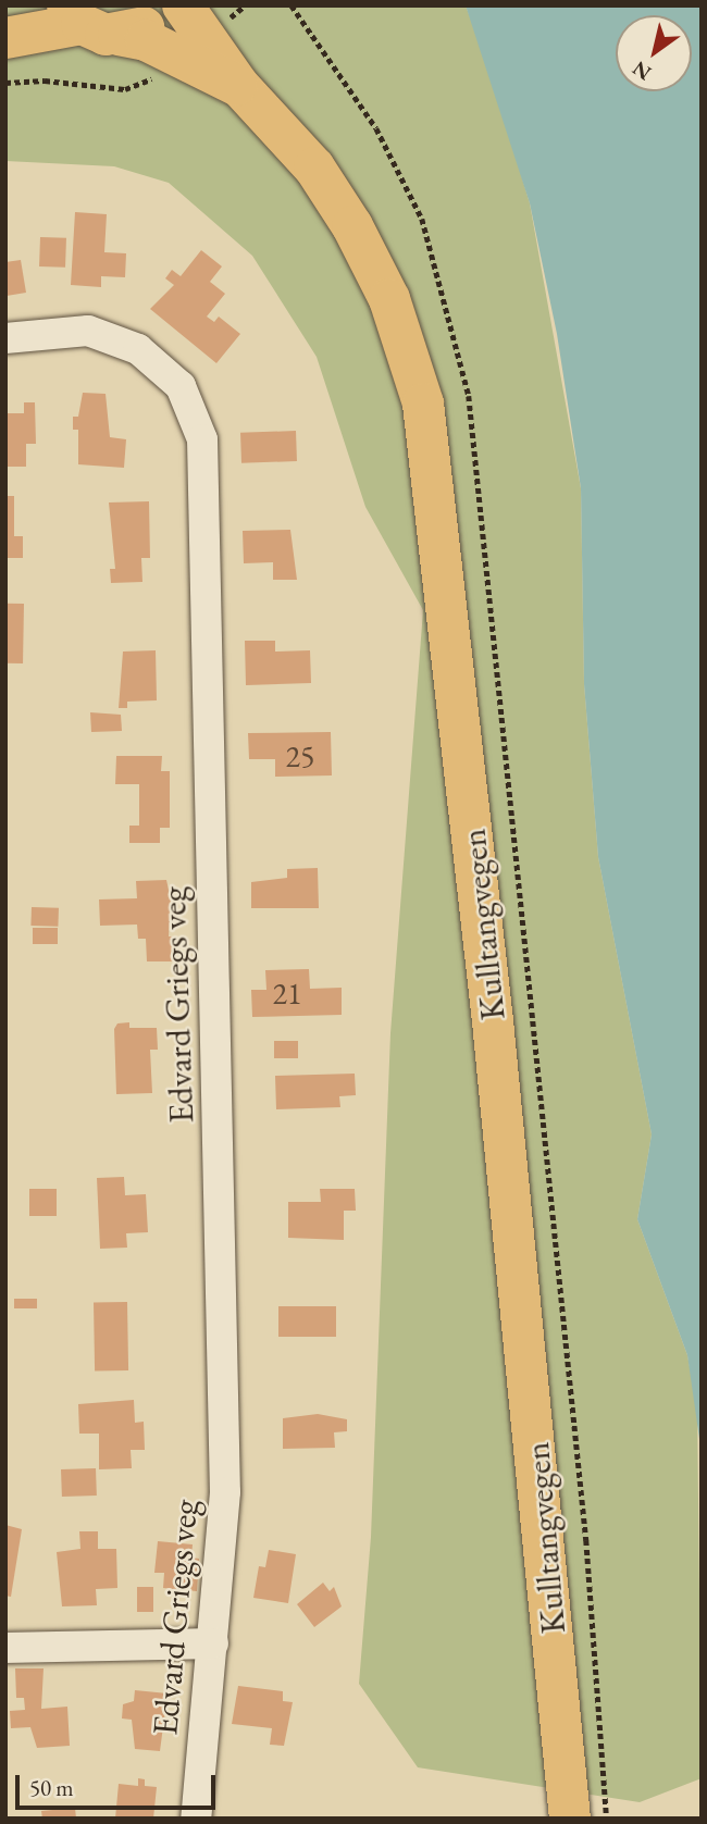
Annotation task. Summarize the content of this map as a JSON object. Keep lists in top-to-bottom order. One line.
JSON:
{"streets":{"main road":["Kulltangvegen"],"street":["Edvard Griegs veg"]},"house_numbers":["25","21"],"scale_bar":"50 m","north":"bottom left"}
